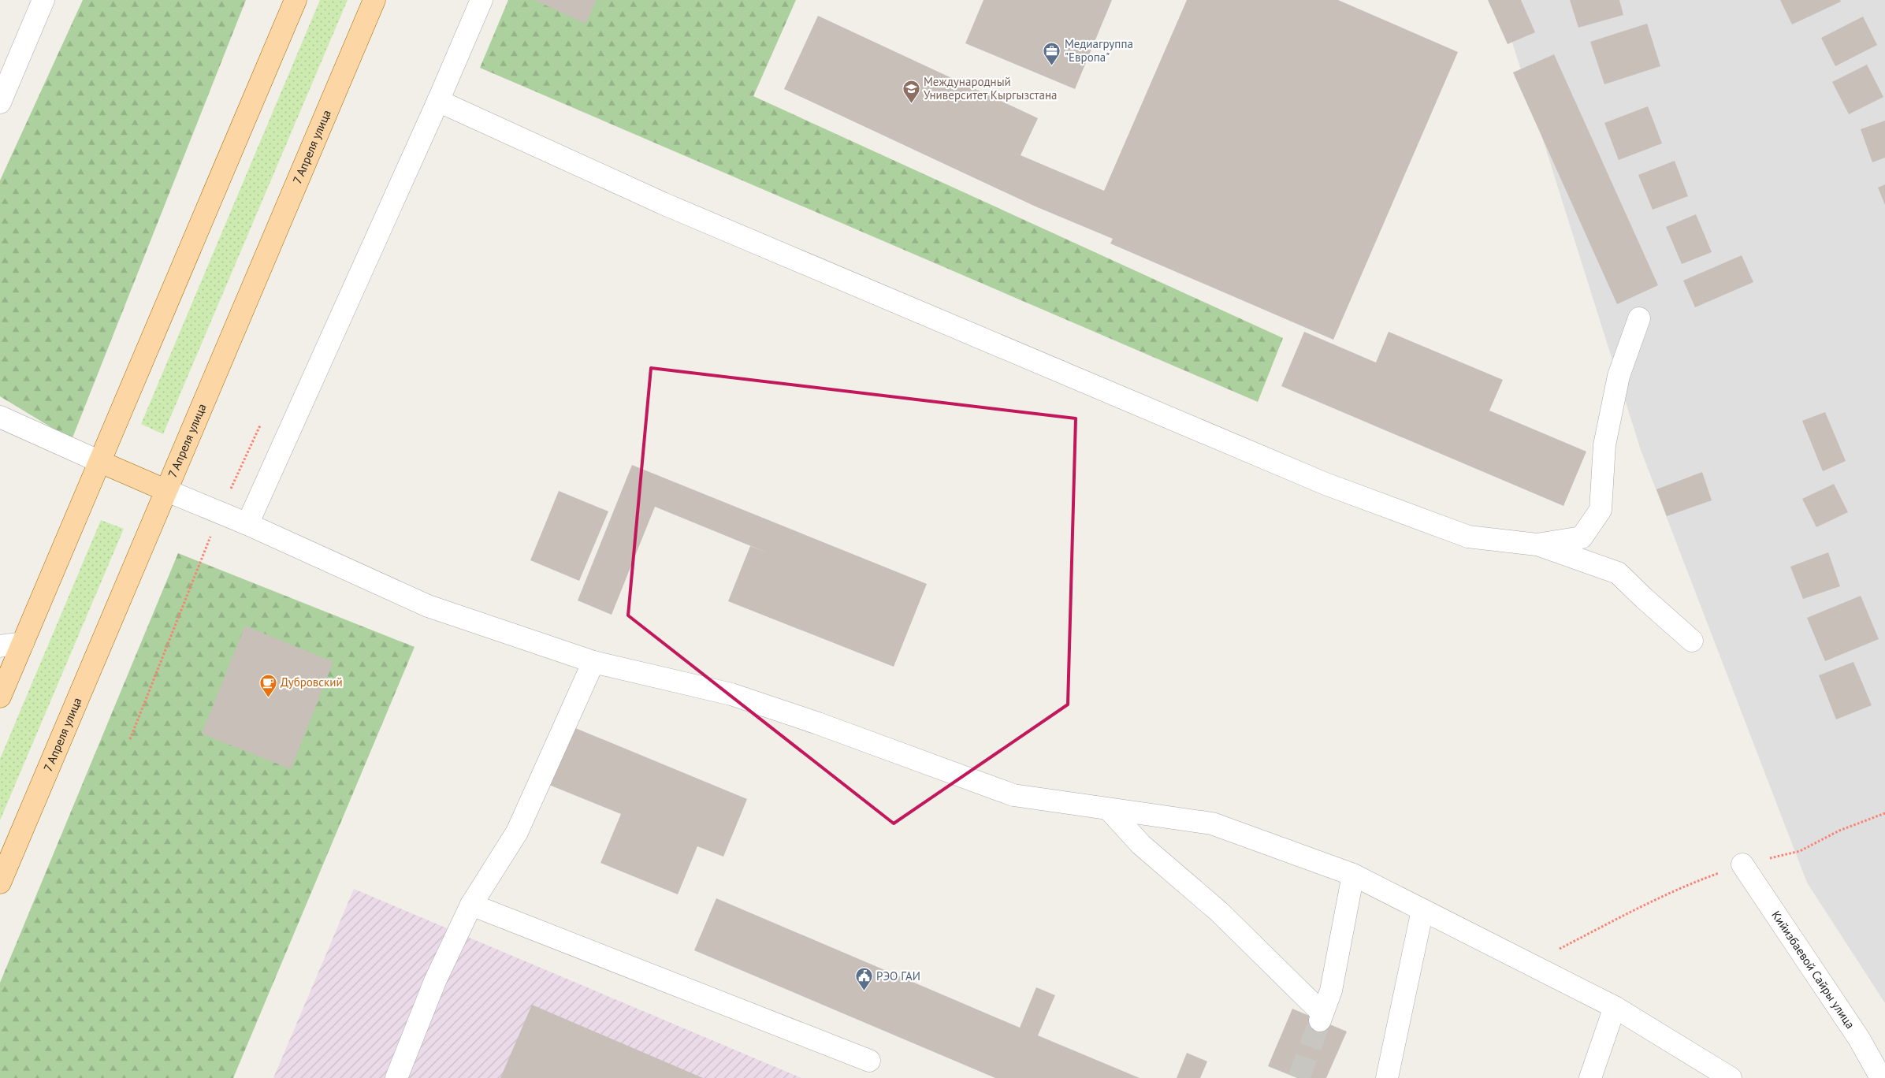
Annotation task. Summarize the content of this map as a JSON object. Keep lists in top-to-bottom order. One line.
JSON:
{"streets":{"main road":["7 Апреля улица"],"street":["Кийизбаевой Сайры улица"]},"places":{"office":["Медиагруппа \"Европа\""],"school or university":["Международный Университет Кыргызстана"],"cafe":["Дубровский"],"public building":["РЭО ГАИ"]}}
